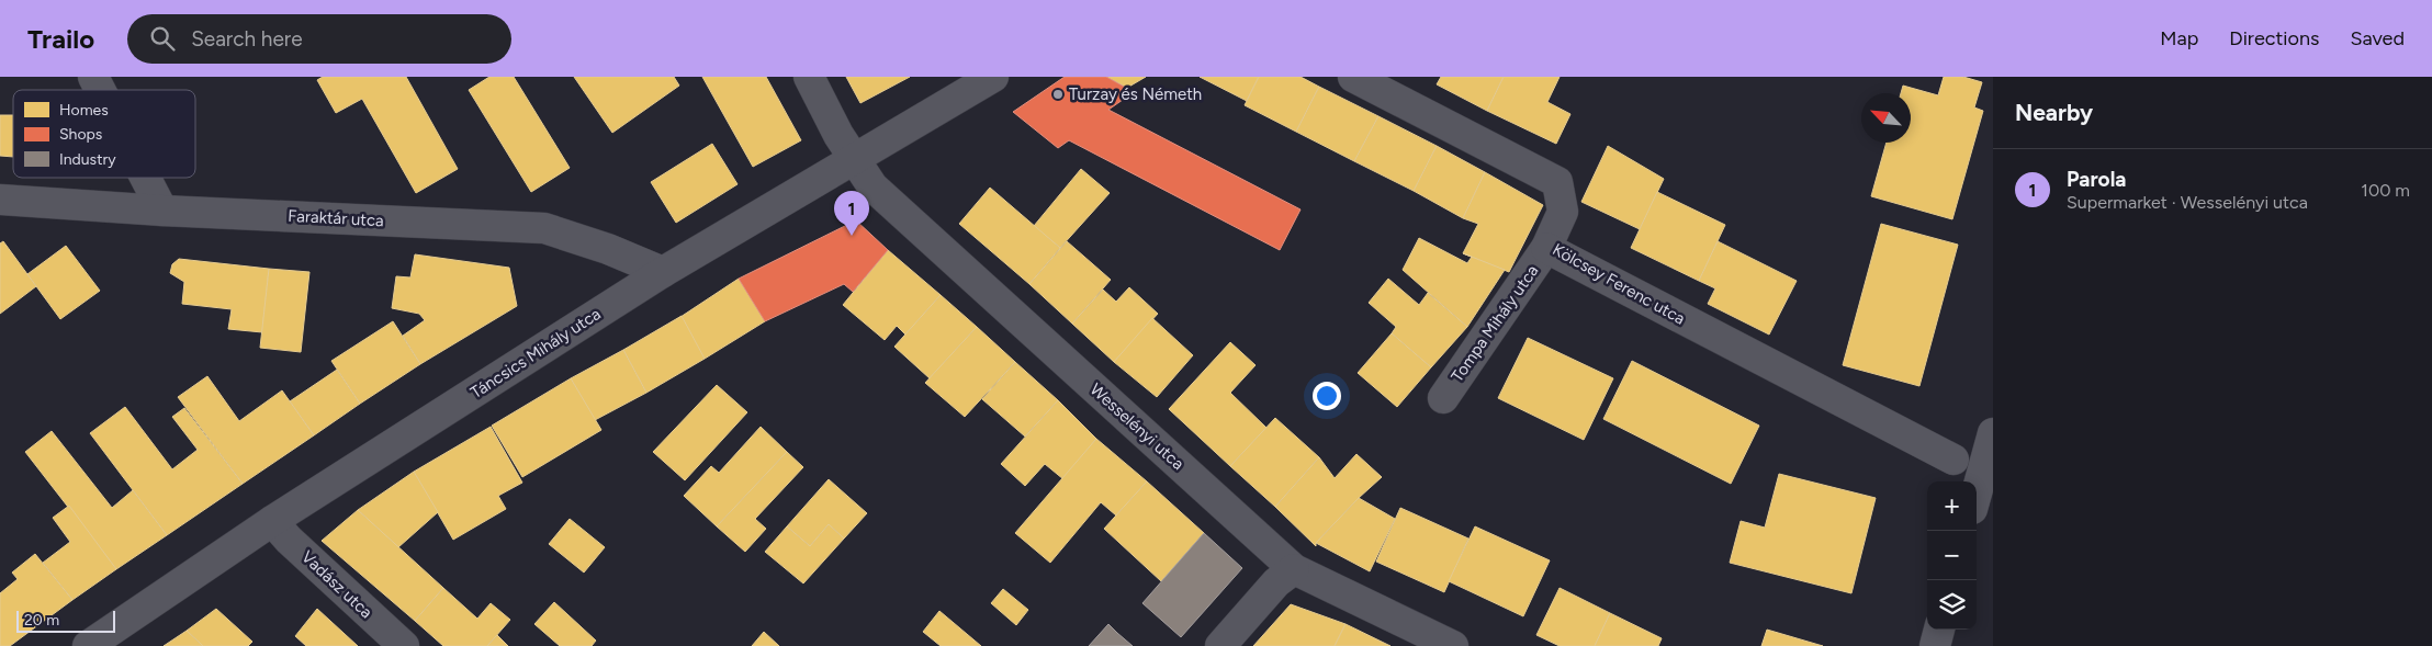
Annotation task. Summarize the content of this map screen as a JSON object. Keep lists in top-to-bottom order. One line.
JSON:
{"streets":{"street":["Faraktár utca","Kölcsey Ferenc utca","Tompa Mihály utca","Táncsics Mihály utca","Wesselényi utca","Vadász utca"]},"crossings":[["Faraktár utca","Táncsics Mihály utca"],["Kölcsey Ferenc utca","Tompa Mihály utca"],["Táncsics Mihály utca","Wesselényi utca"],["Táncsics Mihály utca","Vadász utca"]],"places":["Turzay és Németh"],"legend":["Homes","Shops","Industry"],"scale_bar":"20 m","north":"top left","page":{"header":"Trailo","search":"Search here","nav":["Map","Directions","Saved"],"heading":"Nearby","list":[{"mark":"1","name":"Parola","note":"Supermarket · Wesselényi utca","value":"100 m"}],"pins":"1","map_buttons":["+","−"],"scale":"20 m"}}
